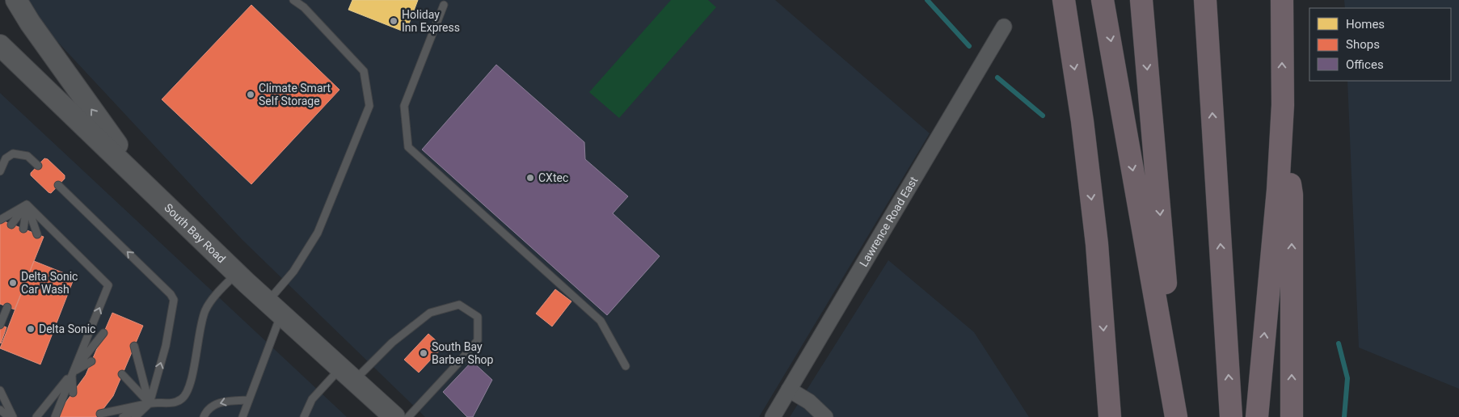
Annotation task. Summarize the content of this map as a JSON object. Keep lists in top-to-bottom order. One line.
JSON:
{"streets":{"main road":["South Bay Road"],"street":["Lawrence Road East"]},"places":["Holiday Inn Express","Climate Smart Self Storage","CXtec","Delta Sonic Car Wash","Delta Sonic","South Bay Barber Shop"],"legend":["Homes","Shops","Offices"]}
